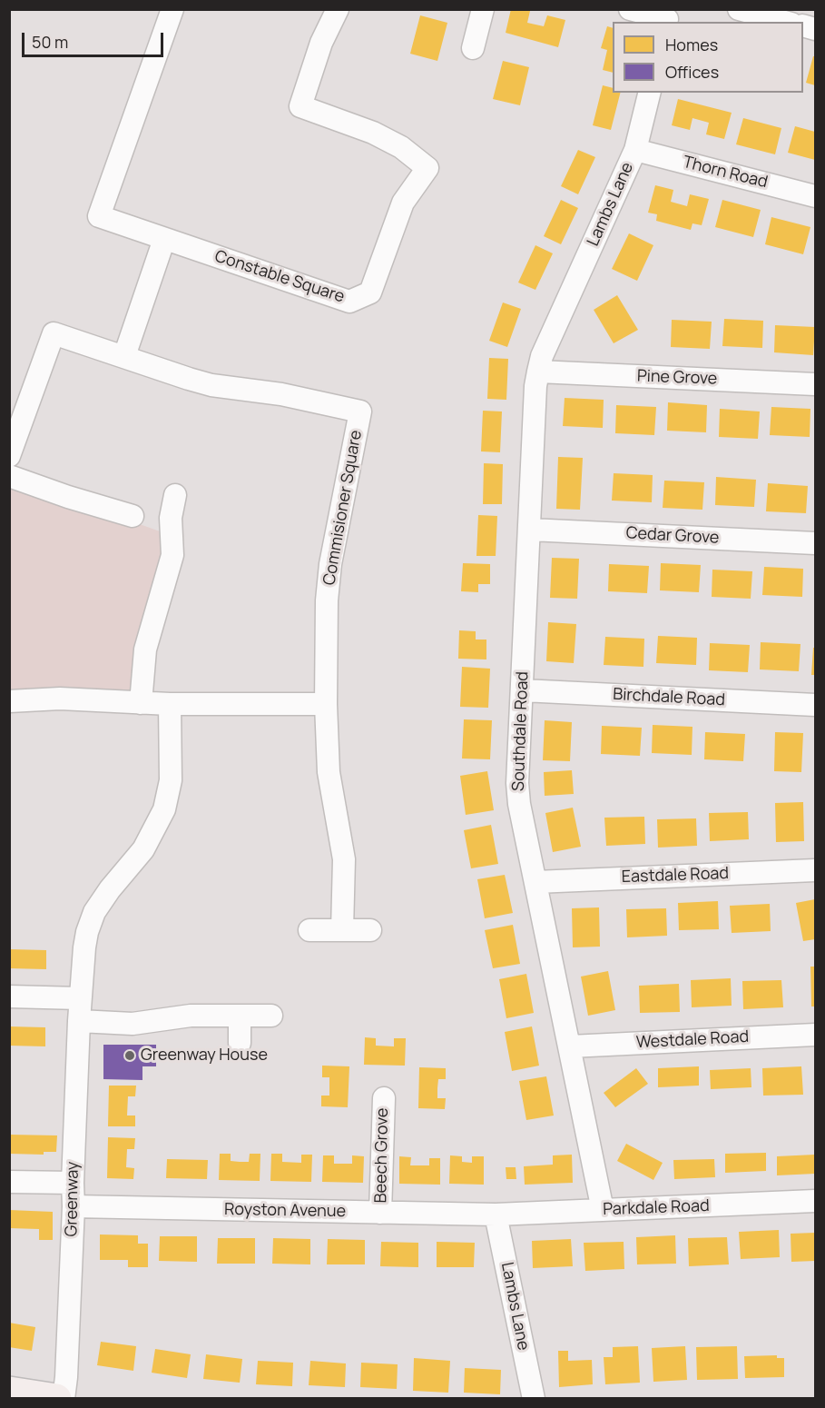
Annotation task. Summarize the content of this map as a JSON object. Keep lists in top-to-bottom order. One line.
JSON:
{"streets":{"street":["Thorn Road","Lambs Lane","Constable Square","Pine Grove","Commisioner Square","Cedar Grove","Birchdale Road","Southdale Road","Eastdale Road","Westdale Road","Beech Grove","Greenway","Parkdale Road","Royston Avenue"]},"crossings":[["Thorn Road","Lambs Lane"],["Lambs Lane","Southdale Road"],["Lambs Lane","Parkdale Road"],["Lambs Lane","Royston Avenue"],["Pine Grove","Southdale Road"],["Cedar Grove","Southdale Road"],["Birchdale Road","Southdale Road"],["Southdale Road","Eastdale Road"],["Southdale Road","Westdale Road"],["Southdale Road","Parkdale Road"],["Beech Grove","Royston Avenue"],["Greenway","Royston Avenue"],["Parkdale Road","Royston Avenue"]],"places":["Greenway House"],"legend":["Homes","Offices"],"scale_bar":"50 m"}
